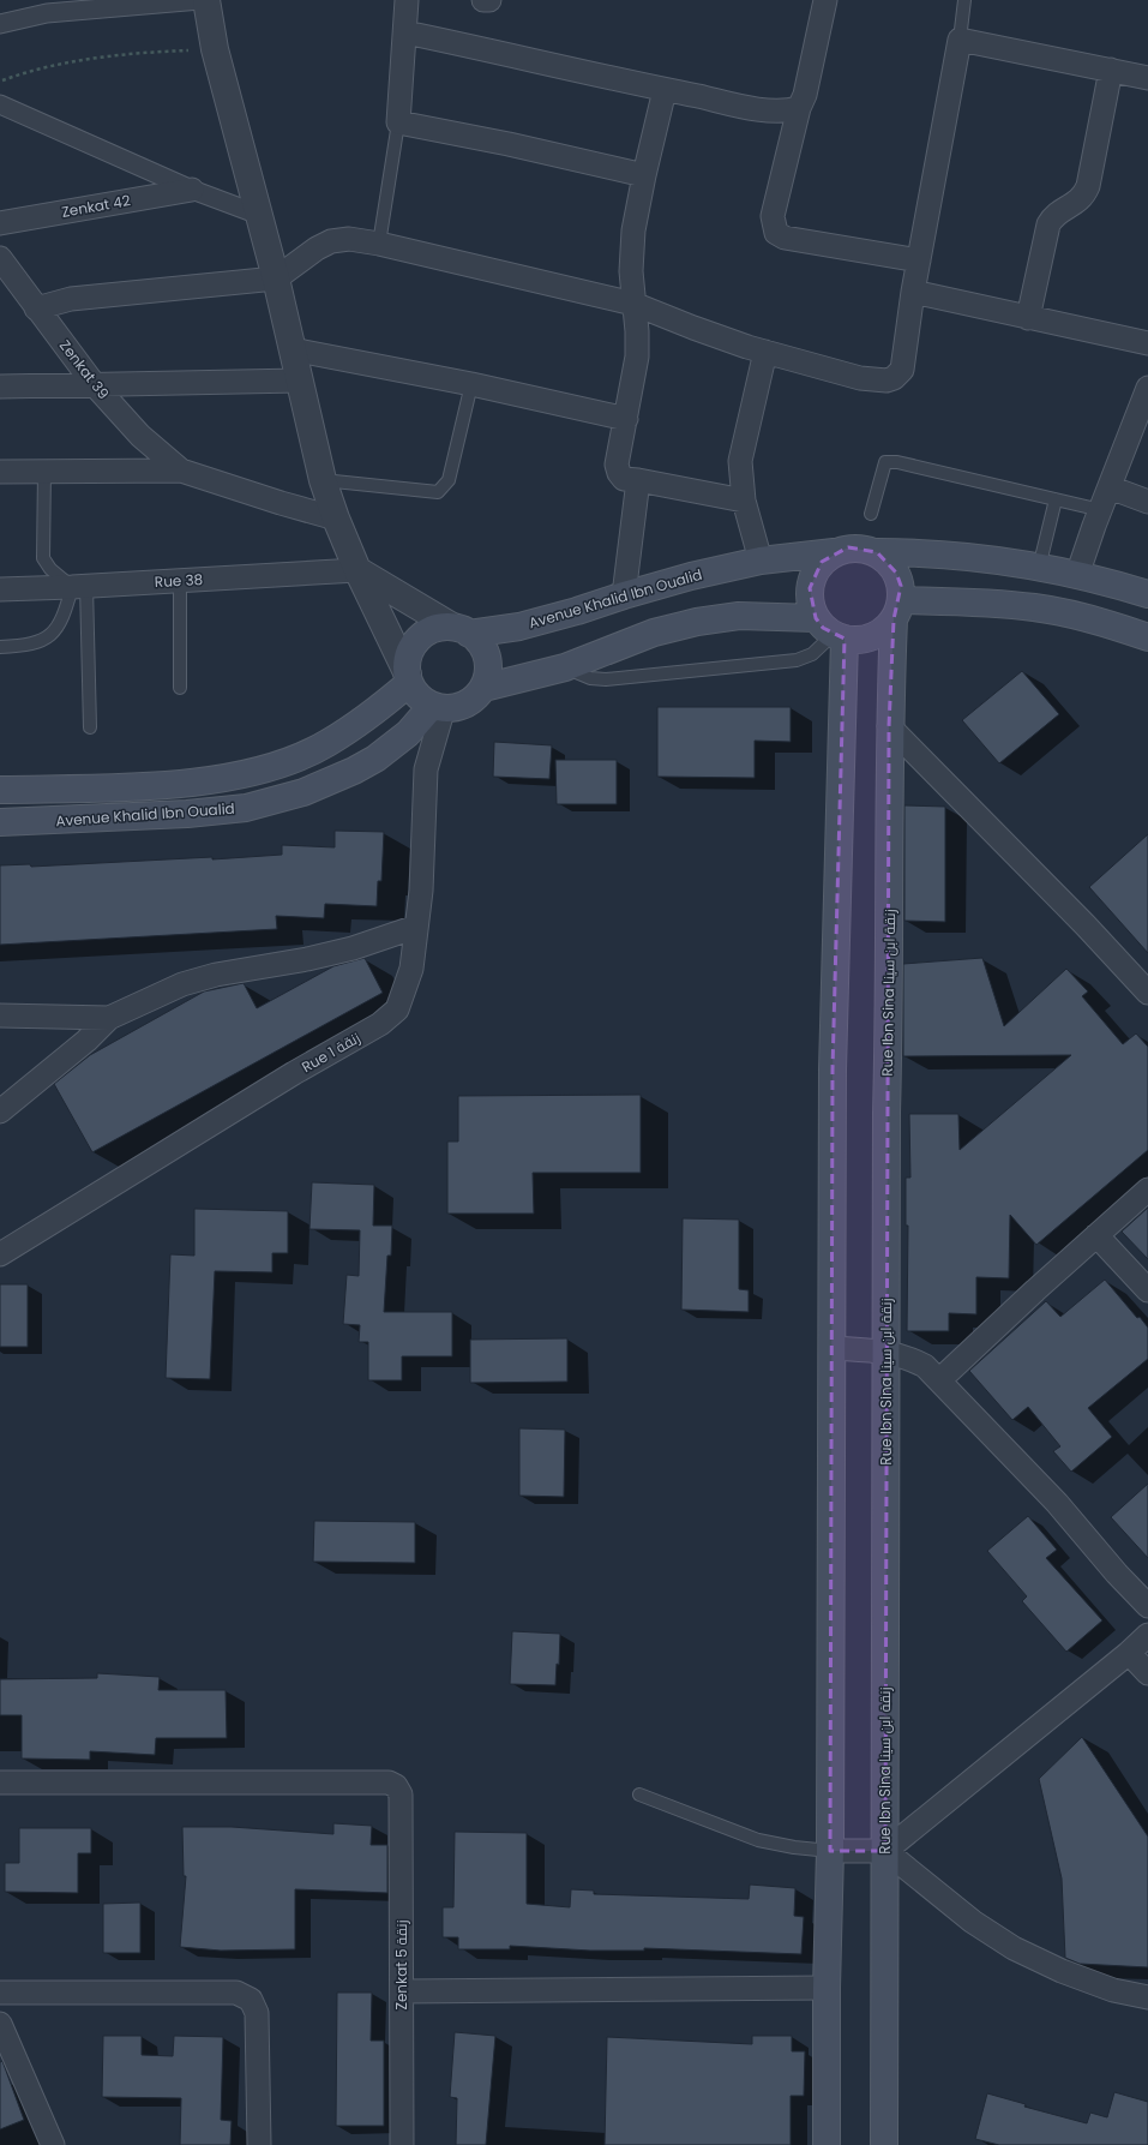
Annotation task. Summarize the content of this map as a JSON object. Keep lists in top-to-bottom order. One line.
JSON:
{"streets":{"main road":["Avenue Khalid Ibn Oualid","Rue Ibn Sina زنقة ابن سينا"],"street":["Zenkat 42","Zenkat 39","Rue 38","Rue 1 زنقة","Zenkat 5 زنقة"]},"crossings":[["Avenue Khalid Ibn Oualid","Rue Ibn Sina زنقة ابن سينا"],["Avenue Khalid Ibn Oualid","Rue 1 زنقة"]]}
